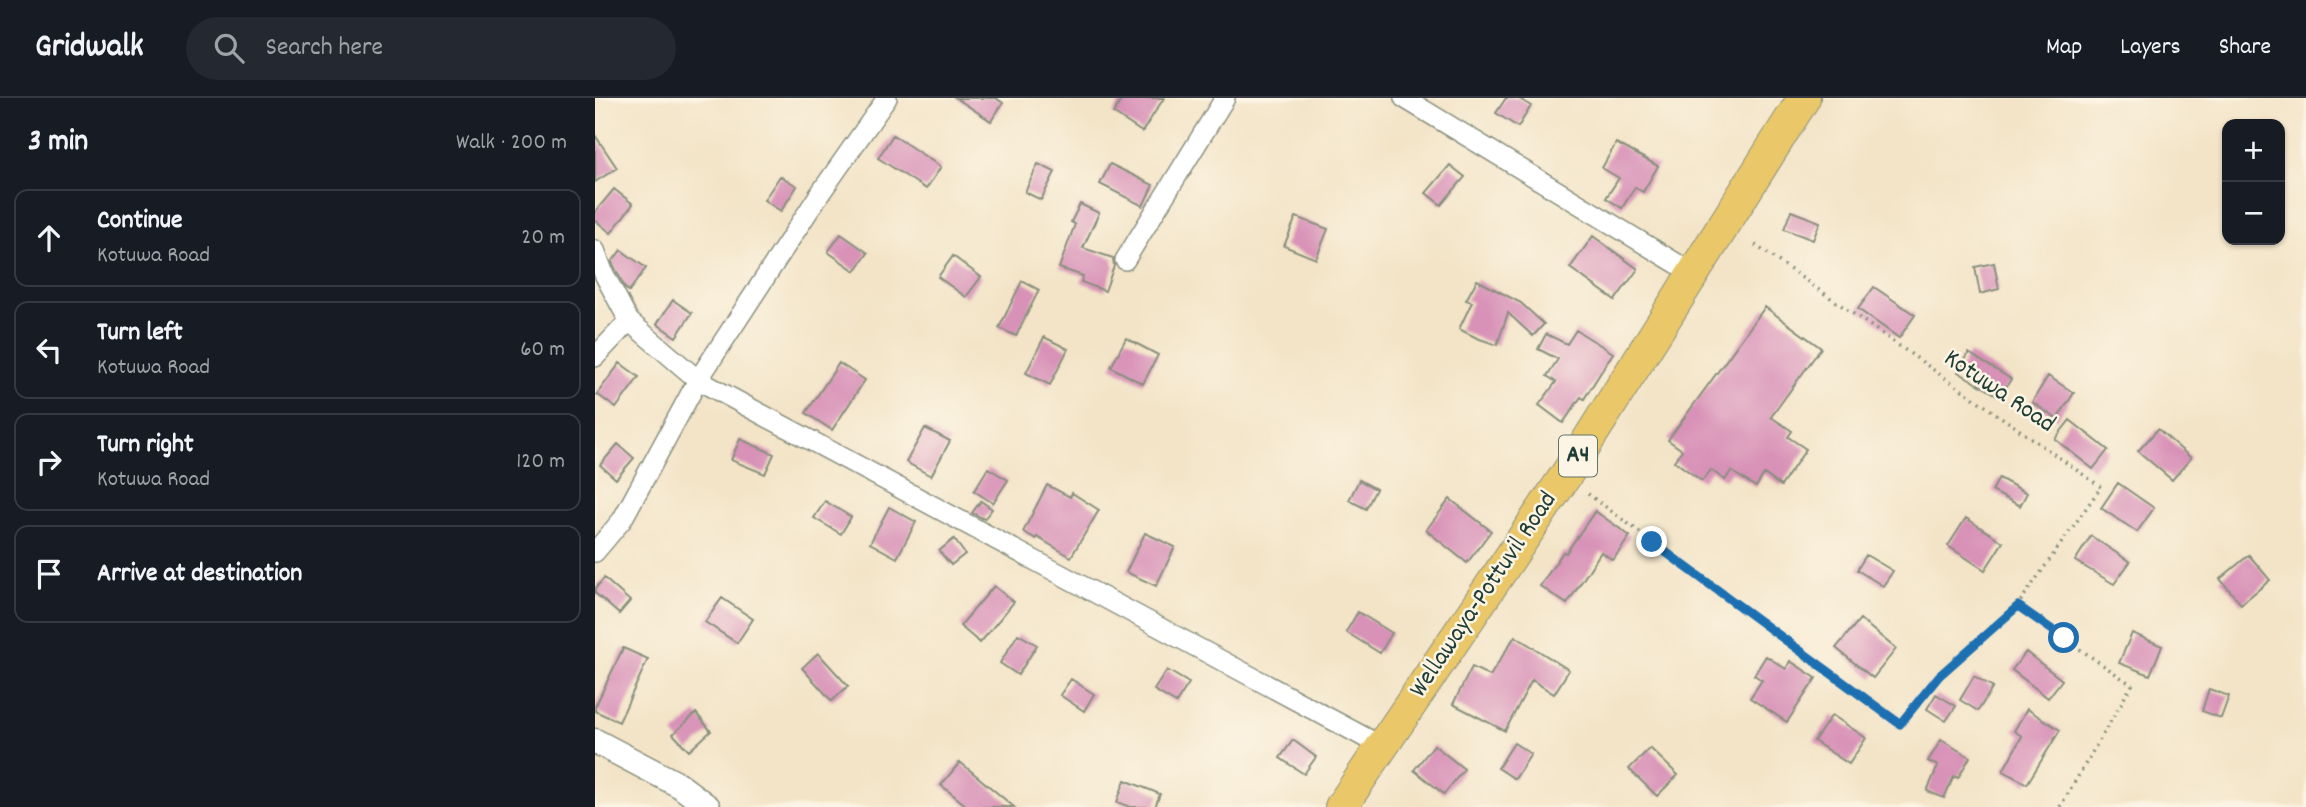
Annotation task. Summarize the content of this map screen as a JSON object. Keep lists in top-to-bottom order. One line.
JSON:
{"streets":{"highway":["A4","Wellawaya-Pottuvil Road"],"path":["Kotuwa Road"]},"page":{"header":"Gridwalk","search":"Search here","nav":["Map","Layers","Share"],"heading":["3 min","Walk · 200 m"],"map_buttons":["+","−"],"list":[["Continue","Kotuwa Road","20 m"],["Turn left","Kotuwa Road","60 m"],["Turn right","Kotuwa Road","120 m"],"Arrive at destination"]}}
